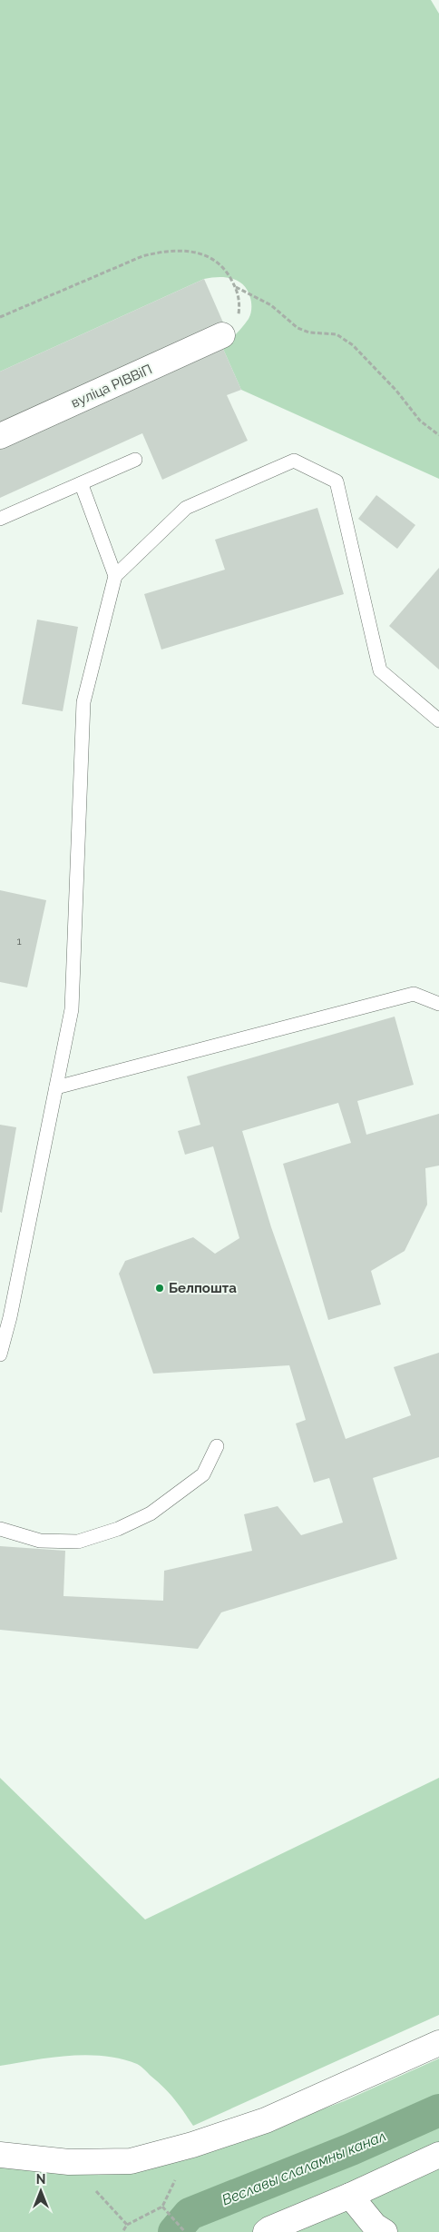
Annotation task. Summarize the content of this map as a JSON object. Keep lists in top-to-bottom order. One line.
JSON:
{"streets":{"street":["вуліца РІВВіП"]},"water":["Веславы слаламны канал"],"places":["Белпошта"],"house_numbers":["1"],"north":"top"}
